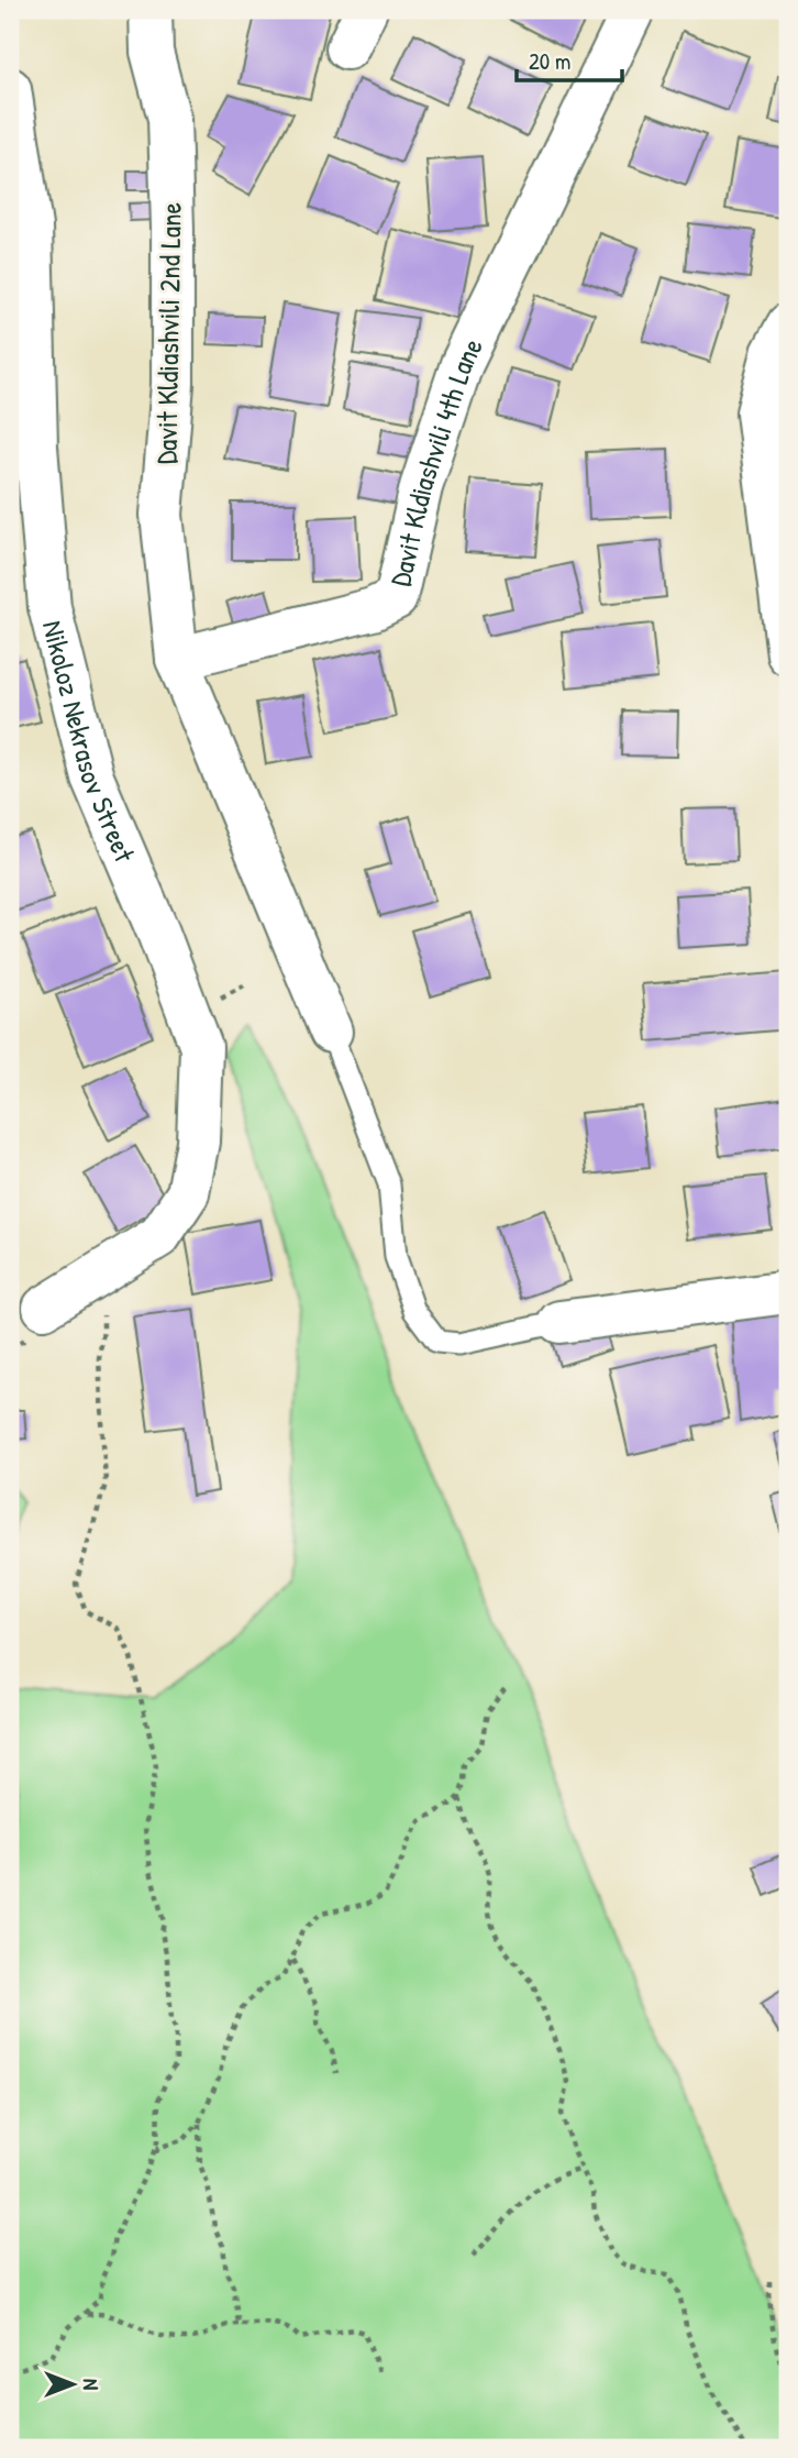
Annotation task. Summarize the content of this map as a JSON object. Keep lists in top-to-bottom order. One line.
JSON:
{"streets":{"street":["Davit Kldiashvili 2nd Lane","Davit Kldiashvili 4th Lane","Nikoloz Nekrasov Street"]},"crossings":[["Davit Kldiashvili 2nd Lane","Davit Kldiashvili 4th Lane"]],"scale_bar":"20 m","north":"right"}
